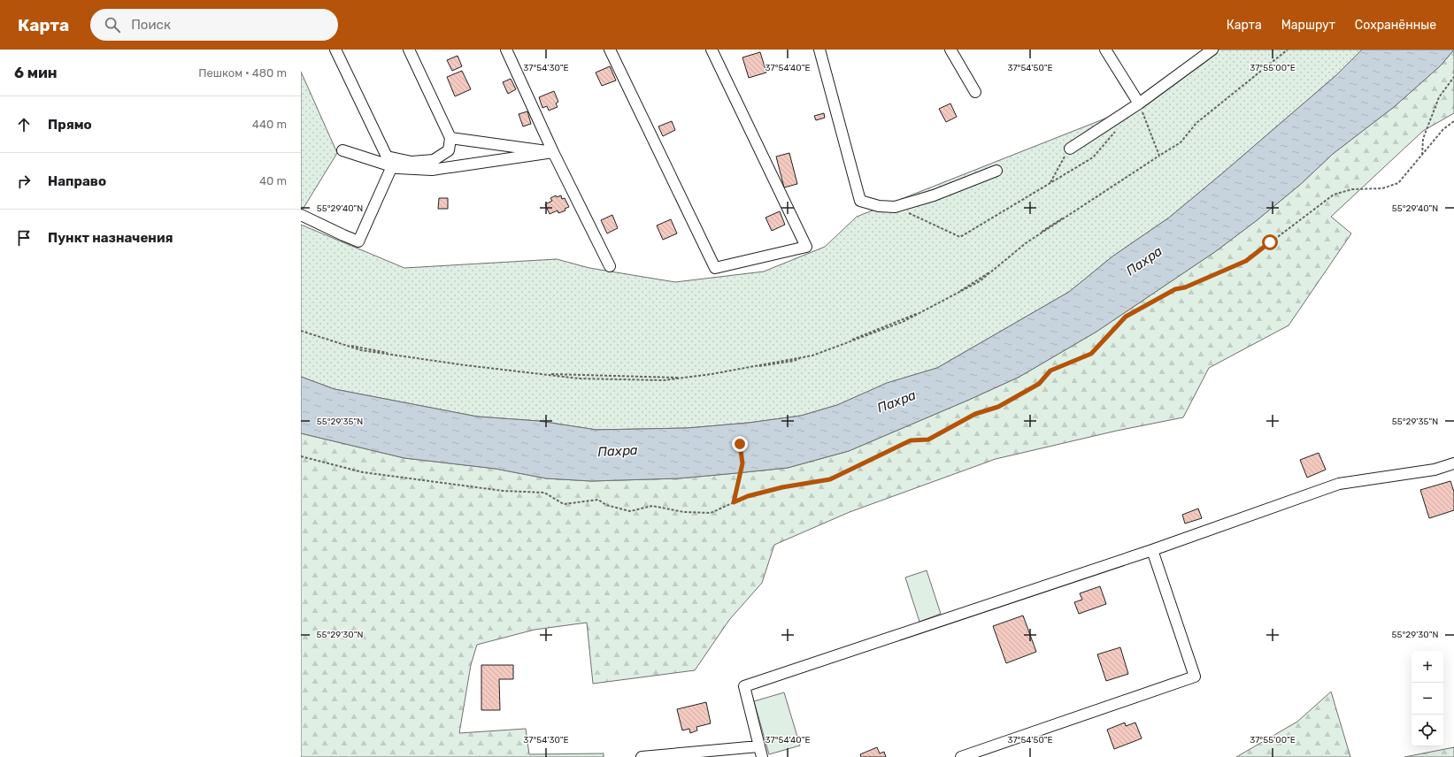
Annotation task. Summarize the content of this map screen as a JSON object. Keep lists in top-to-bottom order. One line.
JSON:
{"water":["Пахра"],"page":{"header":"Карта","search":"Поиск","nav":["Карта","Маршрут","Сохранённые"],"heading":["6 мин","Пешком · 480 m"],"list":[["Прямо","440 m"],["Направо","40 m"],"Пункт назначения"],"map_buttons":["+","−"]},"coordinates":["37°54'30\"E","37°54'40\"E","37°54'50\"E","37°55'00\"E","55°29'40\"N","55°29'35\"N","55°29'30\"N"]}
